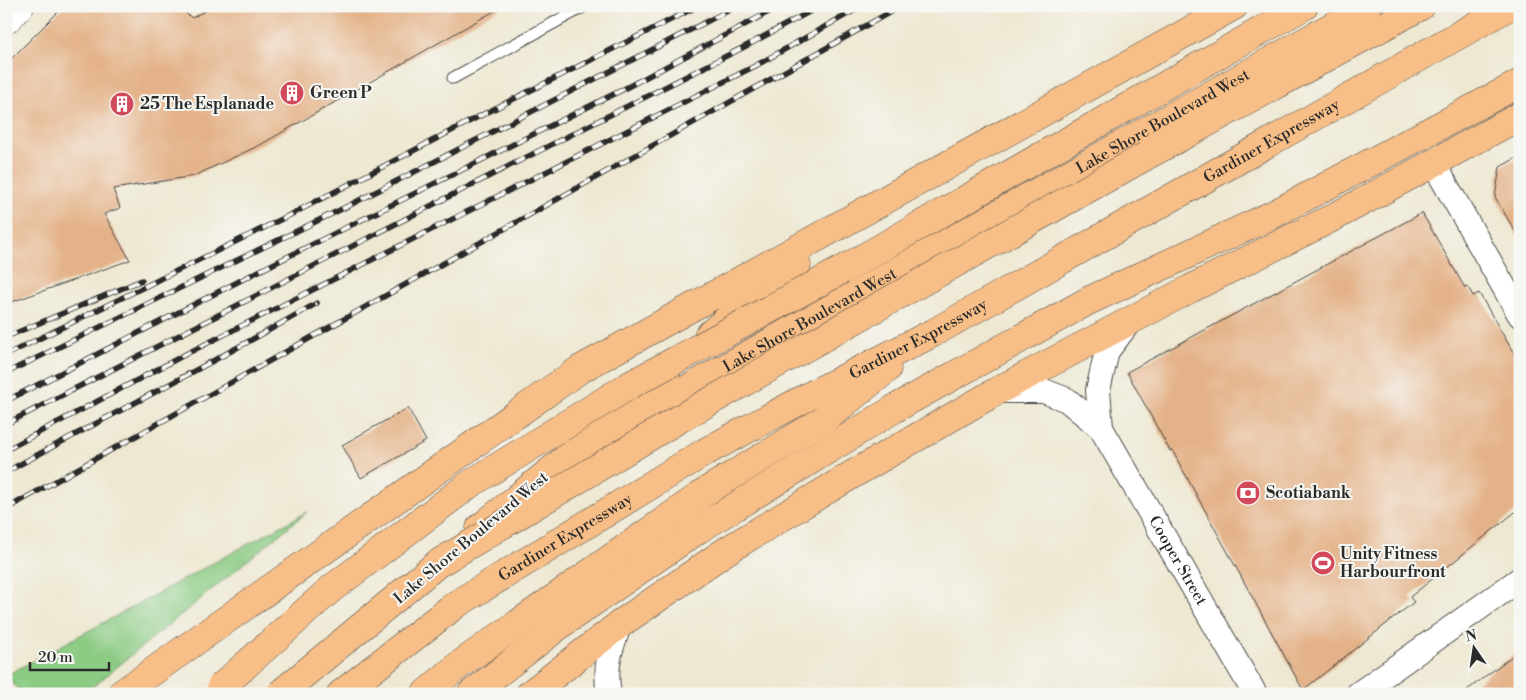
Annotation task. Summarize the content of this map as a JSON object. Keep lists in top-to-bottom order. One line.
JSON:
{"streets":{"highway":["Lake Shore Boulevard West","Gardiner Expressway"],"street":["Cooper Street"]},"places":{"building":["Green P","25 The Esplanade"],"bank":["Scotiabank"],"sports":["Unity Fitness Harbourfront"]},"scale_bar":"20 m","north":"top"}
